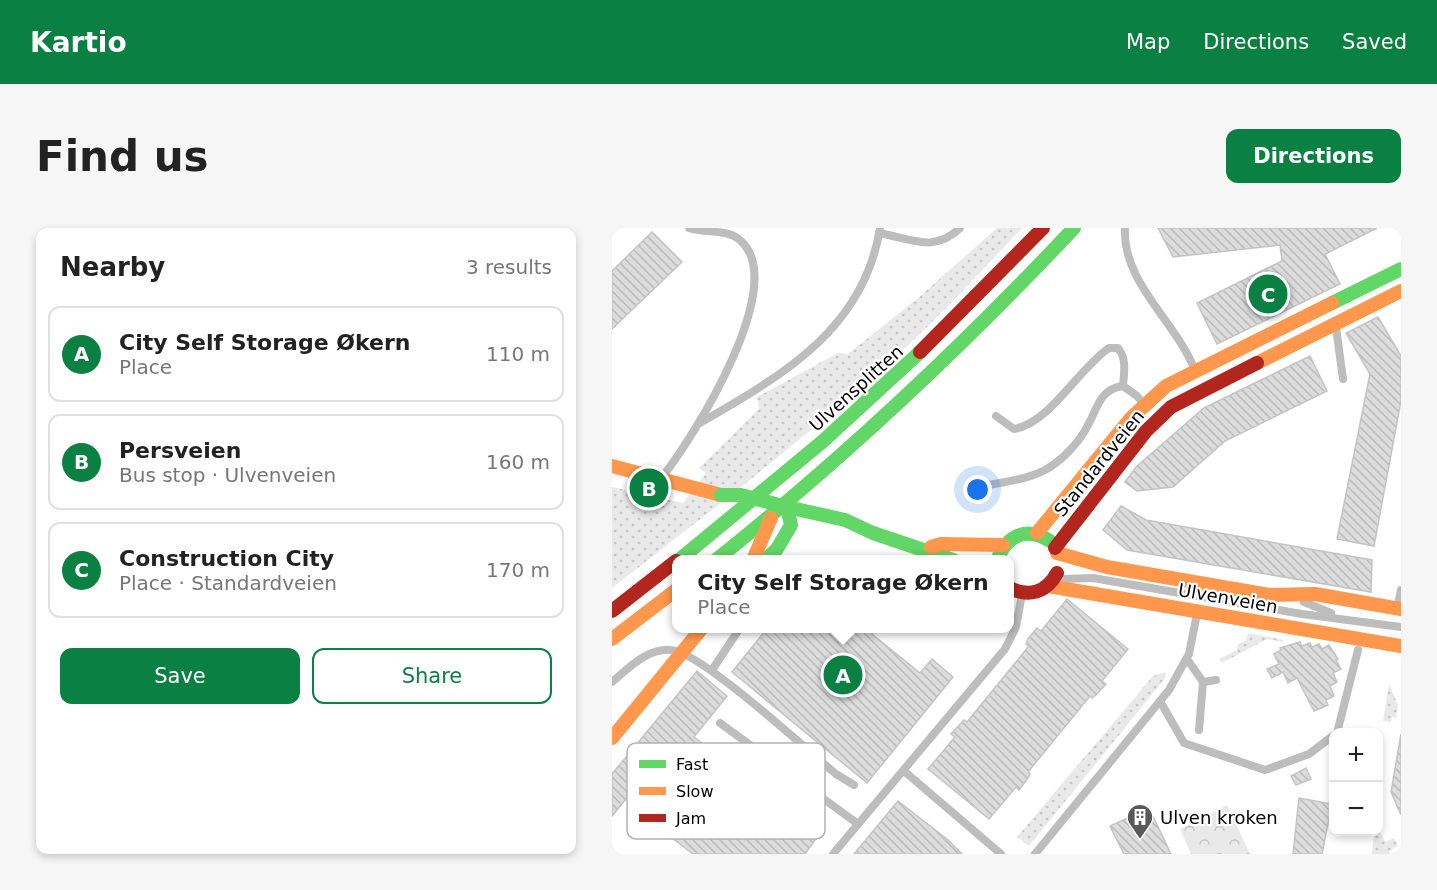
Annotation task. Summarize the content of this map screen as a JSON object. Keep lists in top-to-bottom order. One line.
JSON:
{"streets":{"main road":["Ulvensplitten","Standardveien","Ulvenveien"]},"crossings":[["Standardveien","Ulvenveien"]],"places":{"building":["Ulven kroken"]},"legend":["Fast","Slow","Jam"],"page":{"header":"Kartio","nav":["Map","Directions","Saved"],"buttons":["Directions",["Save","Share"]],"title":"Find us","heading":["Nearby","3 results"],"pins":["C","B","A"],"list":[{"mark":"A","name":"City Self Storage Økern","note":"Place","value":"110 m"},{"mark":"B","name":"Persveien","note":"Bus stop · Ulvenveien","value":"160 m"},{"mark":"C","name":"Construction City","note":"Place · Standardveien","value":"170 m"}],"popup":["City Self Storage Økern","Place"],"map_buttons":["+","−"]}}
